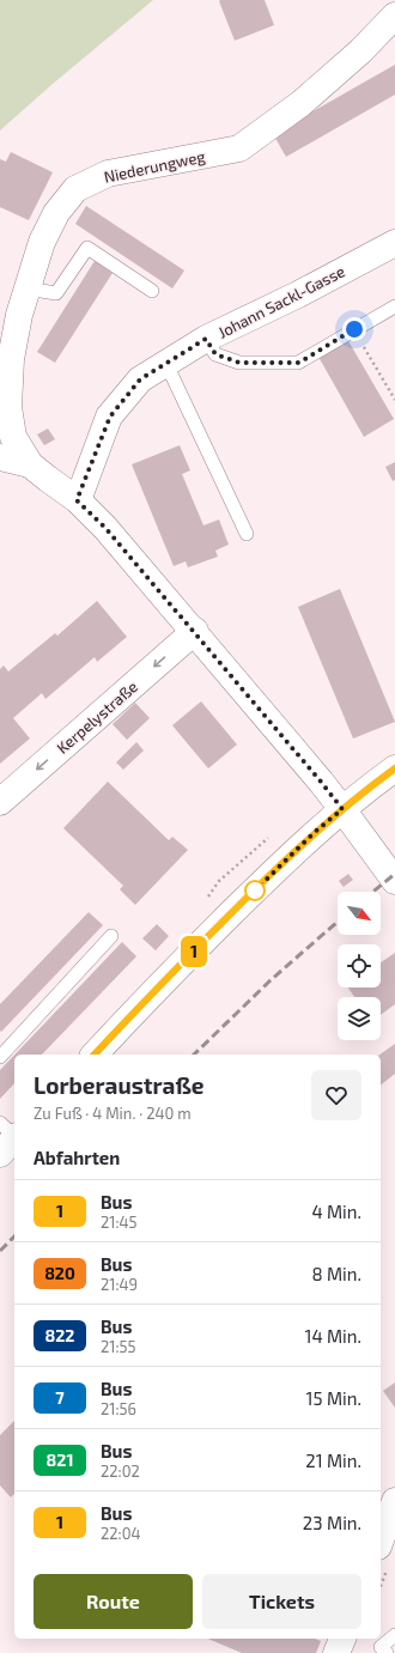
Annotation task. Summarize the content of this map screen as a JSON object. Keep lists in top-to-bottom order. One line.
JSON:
{"streets":{"street":["Niederungweg","Johann Sackl-Gasse","Kerpelystraße"]},"crossings":[["Niederungweg","Johann Sackl-Gasse"],["Niederungweg","Kerpelystraße"]],"lines":["bus line 1"],"north":"bottom right","page":{"on_map":"1","heading":[["Lorberaustraße","Zu Fuß · 4 Min. · 240 m"],"Abfahrten"],"list":[{"mark":"1","name":"Bus","note":"21:45","value":"4 Min."},{"mark":"820","name":"Bus","note":"21:49","value":"8 Min."},{"mark":"822","name":"Bus","note":"21:55","value":"14 Min."},{"mark":"7","name":"Bus","note":"21:56","value":"15 Min."},{"mark":"821","name":"Bus","note":"22:02","value":"21 Min."},{"mark":"1","name":"Bus","note":"22:04","value":"23 Min."}],"buttons":["Route","Tickets"]}}
